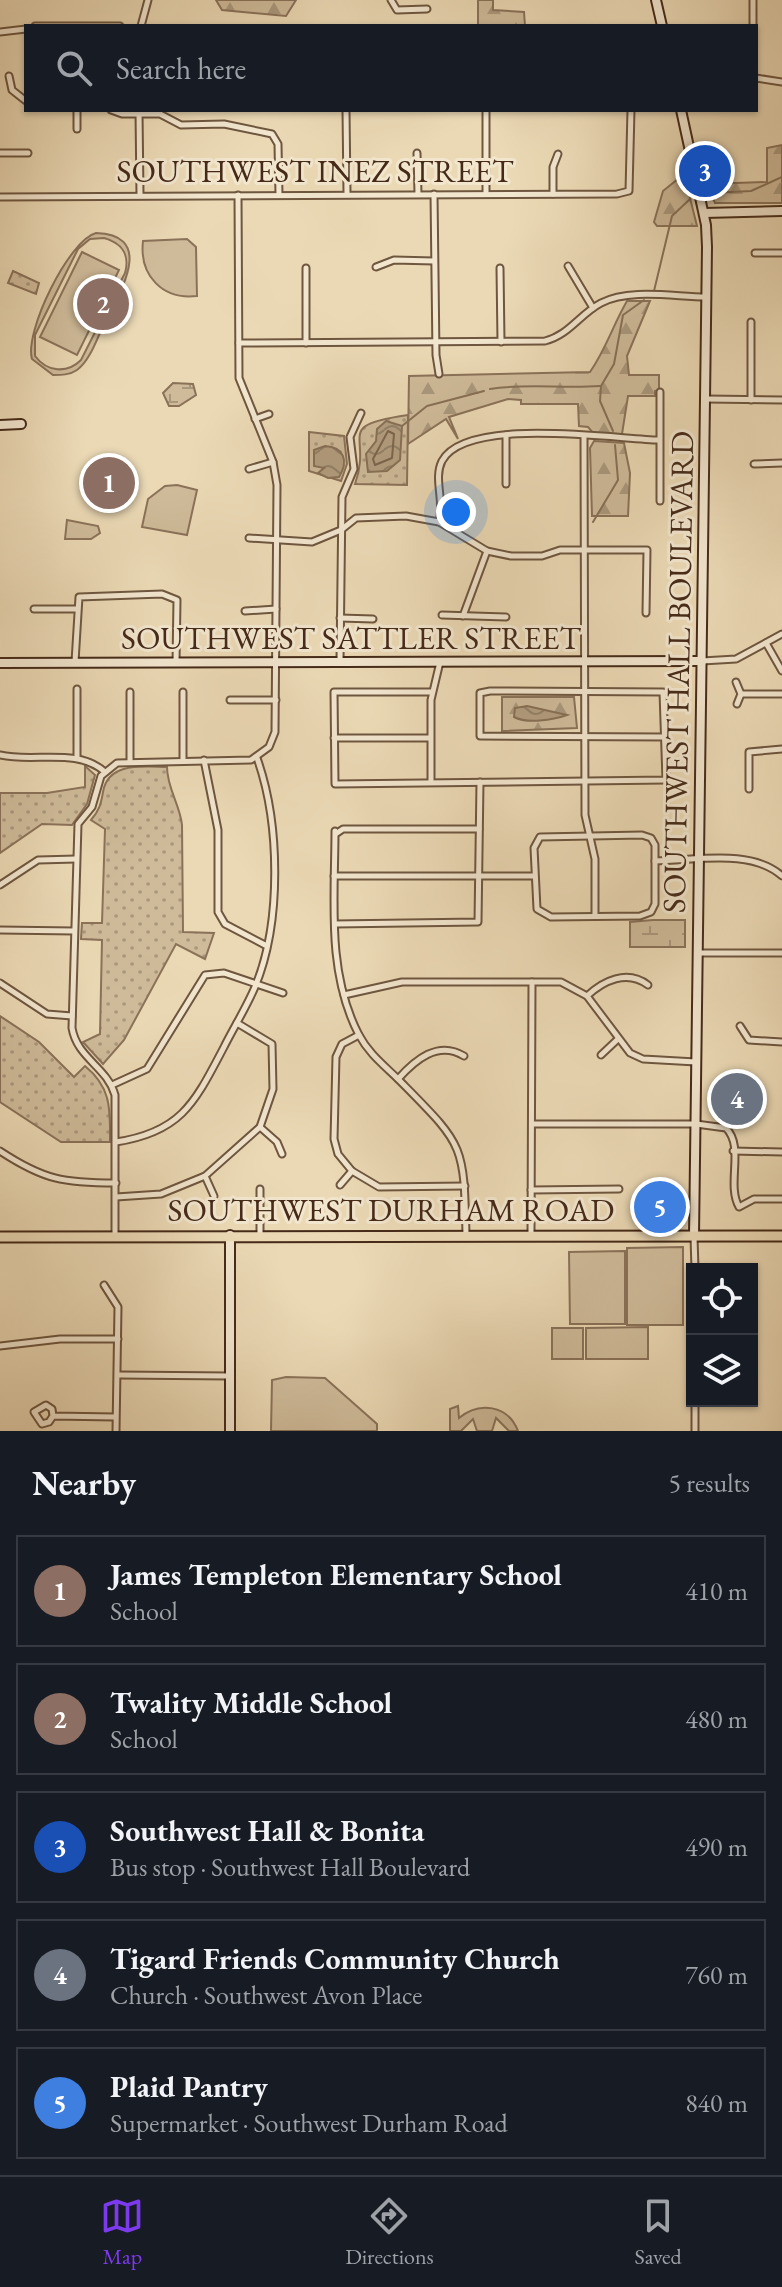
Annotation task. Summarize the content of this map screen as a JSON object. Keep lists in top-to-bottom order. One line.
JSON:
{"streets":{"main road":["SOUTHWEST SATTLER STREET","SOUTHWEST HALL BOULEVARD","SOUTHWEST DURHAM ROAD"],"street":["SOUTHWEST INEZ STREET"]},"crossings":[["SOUTHWEST SATTLER STREET","SOUTHWEST HALL BOULEVARD"],["SOUTHWEST HALL BOULEVARD","SOUTHWEST DURHAM ROAD"]],"page":{"search":"Search here","pins":["3","2","1","4","5"],"heading":["Nearby","5 results"],"list":[{"mark":"1","name":"James Templeton Elementary School","note":"School","value":"410 m"},{"mark":"2","name":"Twality Middle School","note":"School","value":"480 m"},{"mark":"3","name":"Southwest Hall & Bonita","note":"Bus stop · Southwest Hall Boulevard","value":"490 m"},{"mark":"4","name":"Tigard Friends Community Church","note":"Church · Southwest Avon Place","value":"760 m"},{"mark":"5","name":"Plaid Pantry","note":"Supermarket · Southwest Durham Road","value":"840 m"}],"nav":["Map","Directions","Saved"]}}
